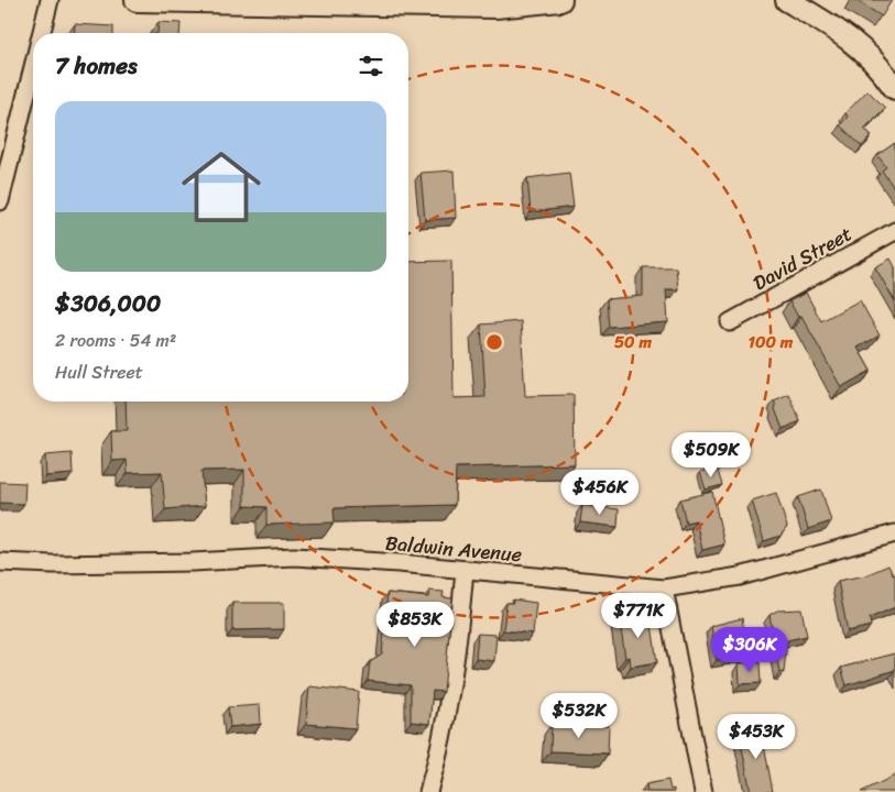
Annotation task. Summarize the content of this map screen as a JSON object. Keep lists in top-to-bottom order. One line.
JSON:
{"streets":{"street":["David Street","Baldwin Avenue"]},"page":{"heading":"7 homes","list":[{"name":"$306,000","note":"2 rooms · 54 m² · Hull Street"}],"price":["$509K","$456K","$771K","$853K","$306K","$532K","$453K"]},"rings":["50 m","100 m"]}
